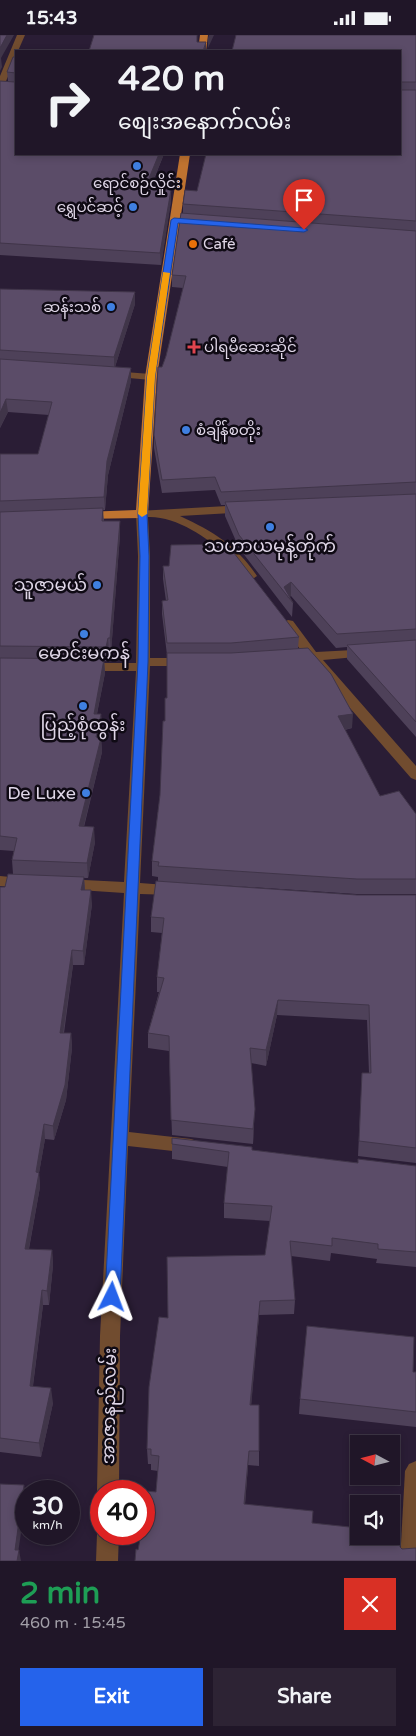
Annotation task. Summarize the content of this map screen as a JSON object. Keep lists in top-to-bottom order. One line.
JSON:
{"streets":{"main road":["အာဇာနည်လမ်း"]},"places":{"other":["ရောင်စဉ်လှိုင်း","ရွှေပင်ဆင့်","Café","ဆန်းသစ်","စံချိန်စတိုး","သဟာယမုန့်တိုက်","သူဇာမယ်","မောင်းမကန်","ပြည့်စုံထွန်း","De Luxe"],"health":["ပါရမီဆေးဆိုင်"]},"north":"left","page":{"status":"15:43","turn":["420 m","စျေးအနောက်လမ်း"],"speed":"30 km/h","limit":"40","heading":["2 min","460 m · 15:45"],"buttons":["Exit","Share"]}}
